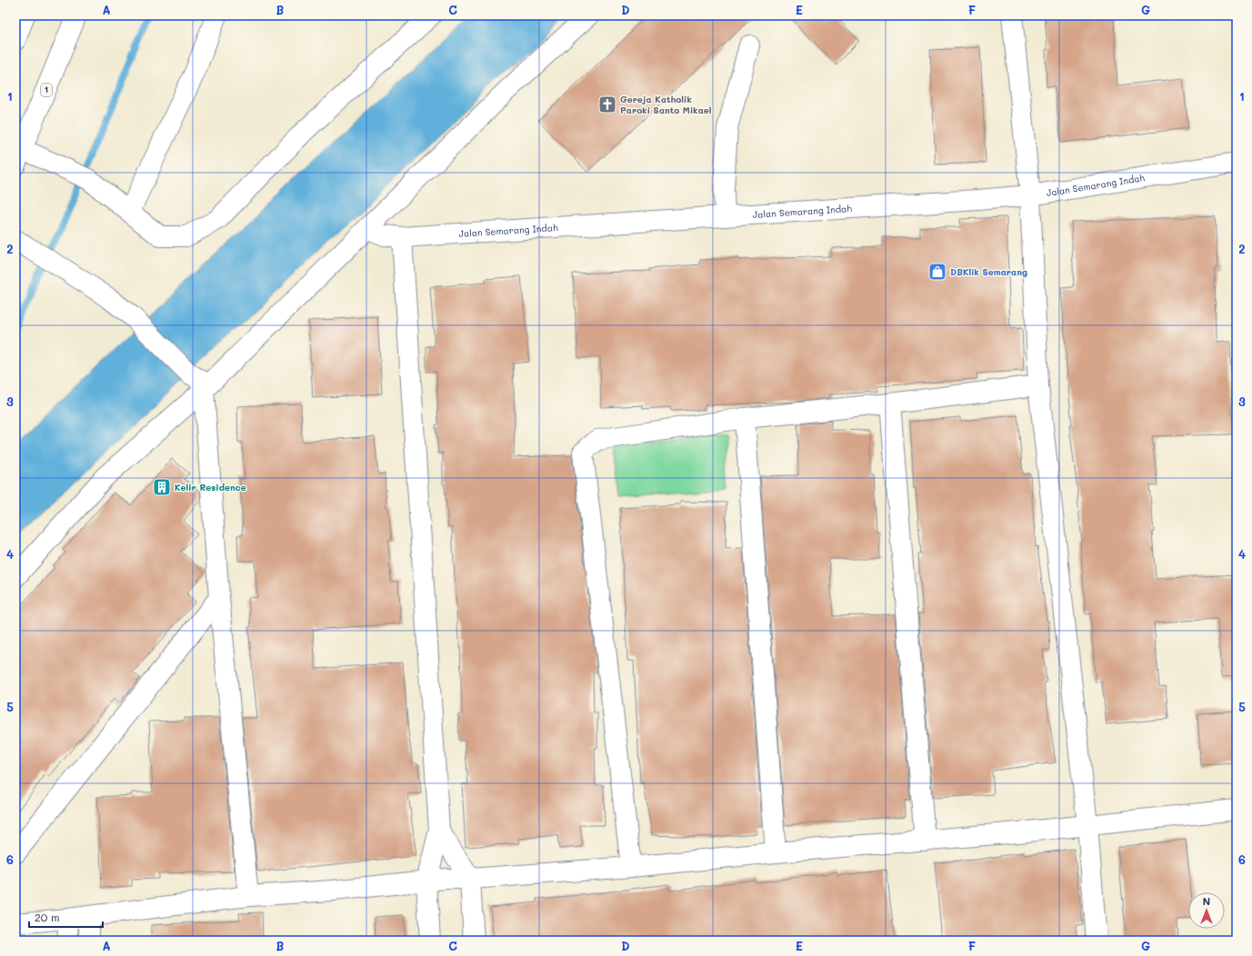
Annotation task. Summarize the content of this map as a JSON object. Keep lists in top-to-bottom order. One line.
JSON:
{"streets":{"main road":["1","Jalan Semarang Indah"]},"places":{"church":["Gereja Katholik Paroki Santo Mikael"],"shop":["DBKlik Semarang"],"building":["Kelir Residence"]},"scale_bar":"20 m","north":"top","grid":{"columns":["A","B","C","D","E","F","G"],"rows":["1","2","3","4","5","6"]}}
